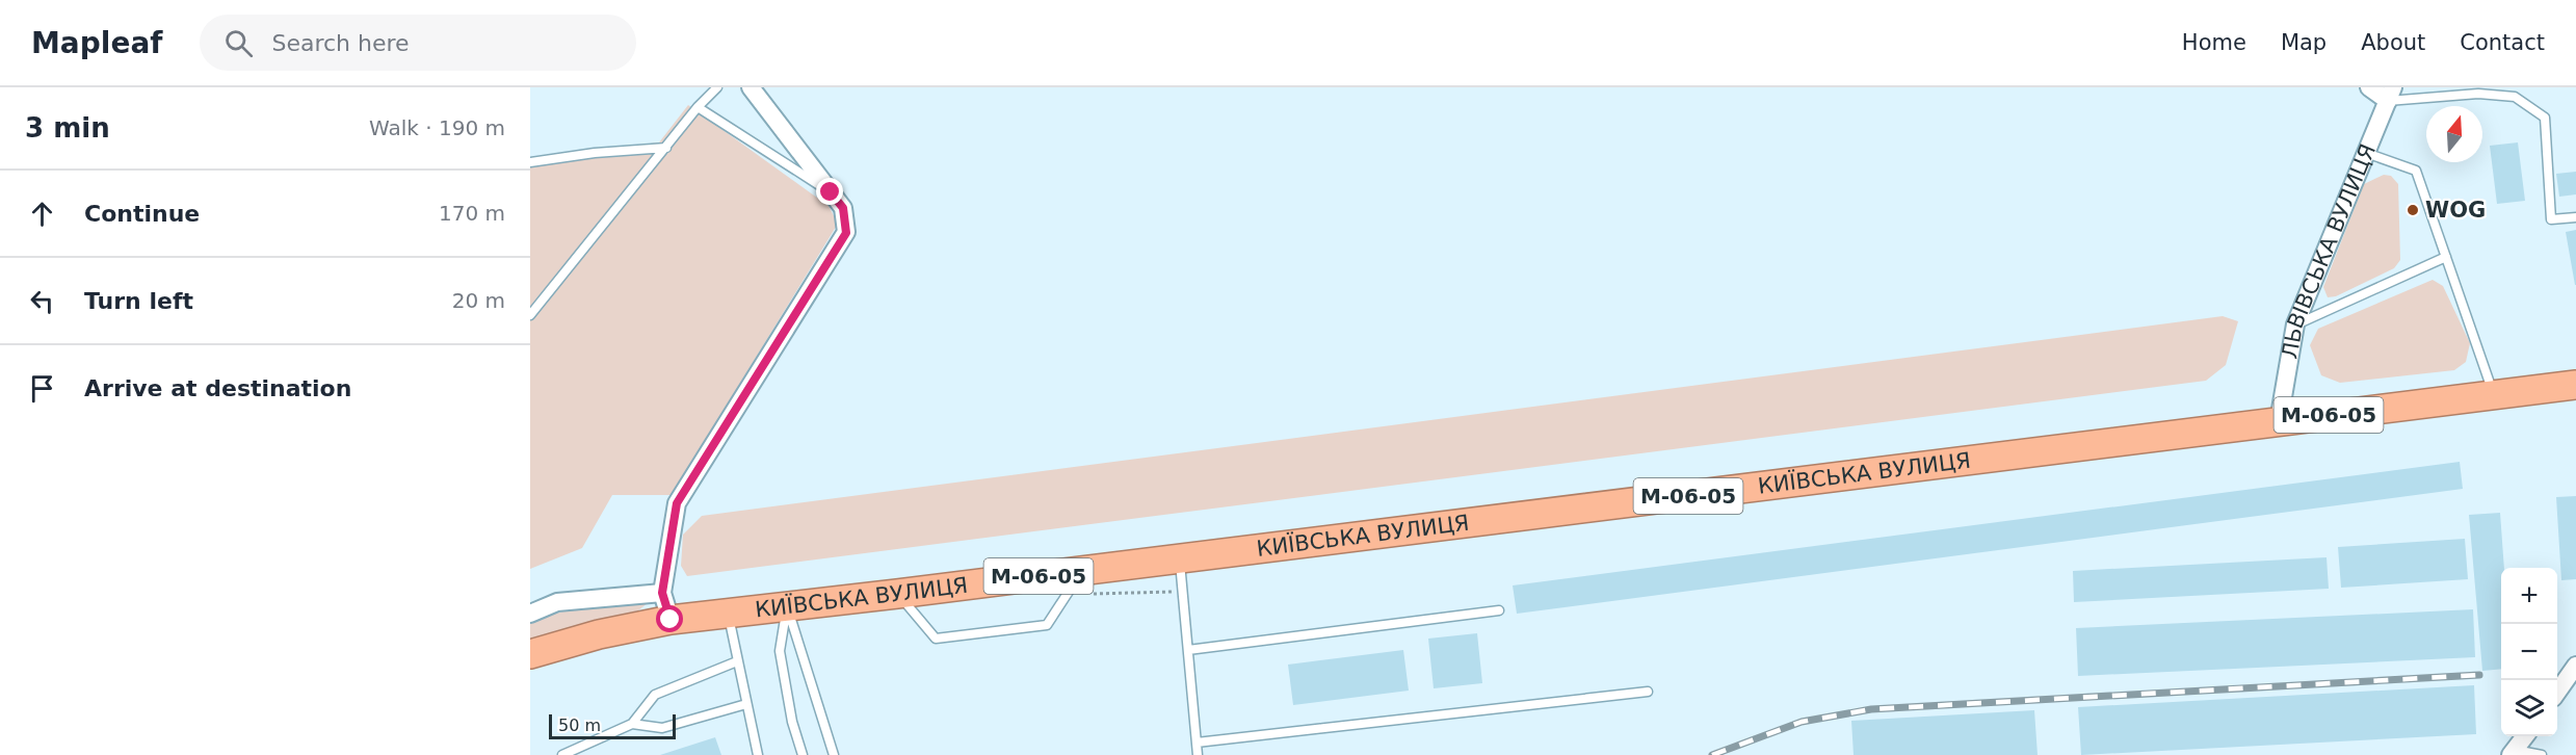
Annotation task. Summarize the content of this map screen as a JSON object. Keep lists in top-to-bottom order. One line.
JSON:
{"streets":{"highway":["М-06-05","КИЇВСЬКА ВУЛИЦЯ"],"street":["ЛЬВІВСЬКА ВУЛИЦЯ"]},"crossings":[["ЛЬВІВСЬКА ВУЛИЦЯ","М-06-05"],["ЛЬВІВСЬКА ВУЛИЦЯ","КИЇВСЬКА ВУЛИЦЯ"],["М-06-05","КИЇВСЬКА ВУЛИЦЯ"]],"places":["WOG"],"scale_bar":"50 m","north":"top","page":{"header":"Mapleaf","search":"Search here","nav":["Home","Map","About","Contact"],"heading":["3 min","Walk · 190 m"],"list":[["Continue","170 m"],["Turn left","20 m"],"Arrive at destination"],"map_buttons":["+","−"],"scale":"50 m"}}
